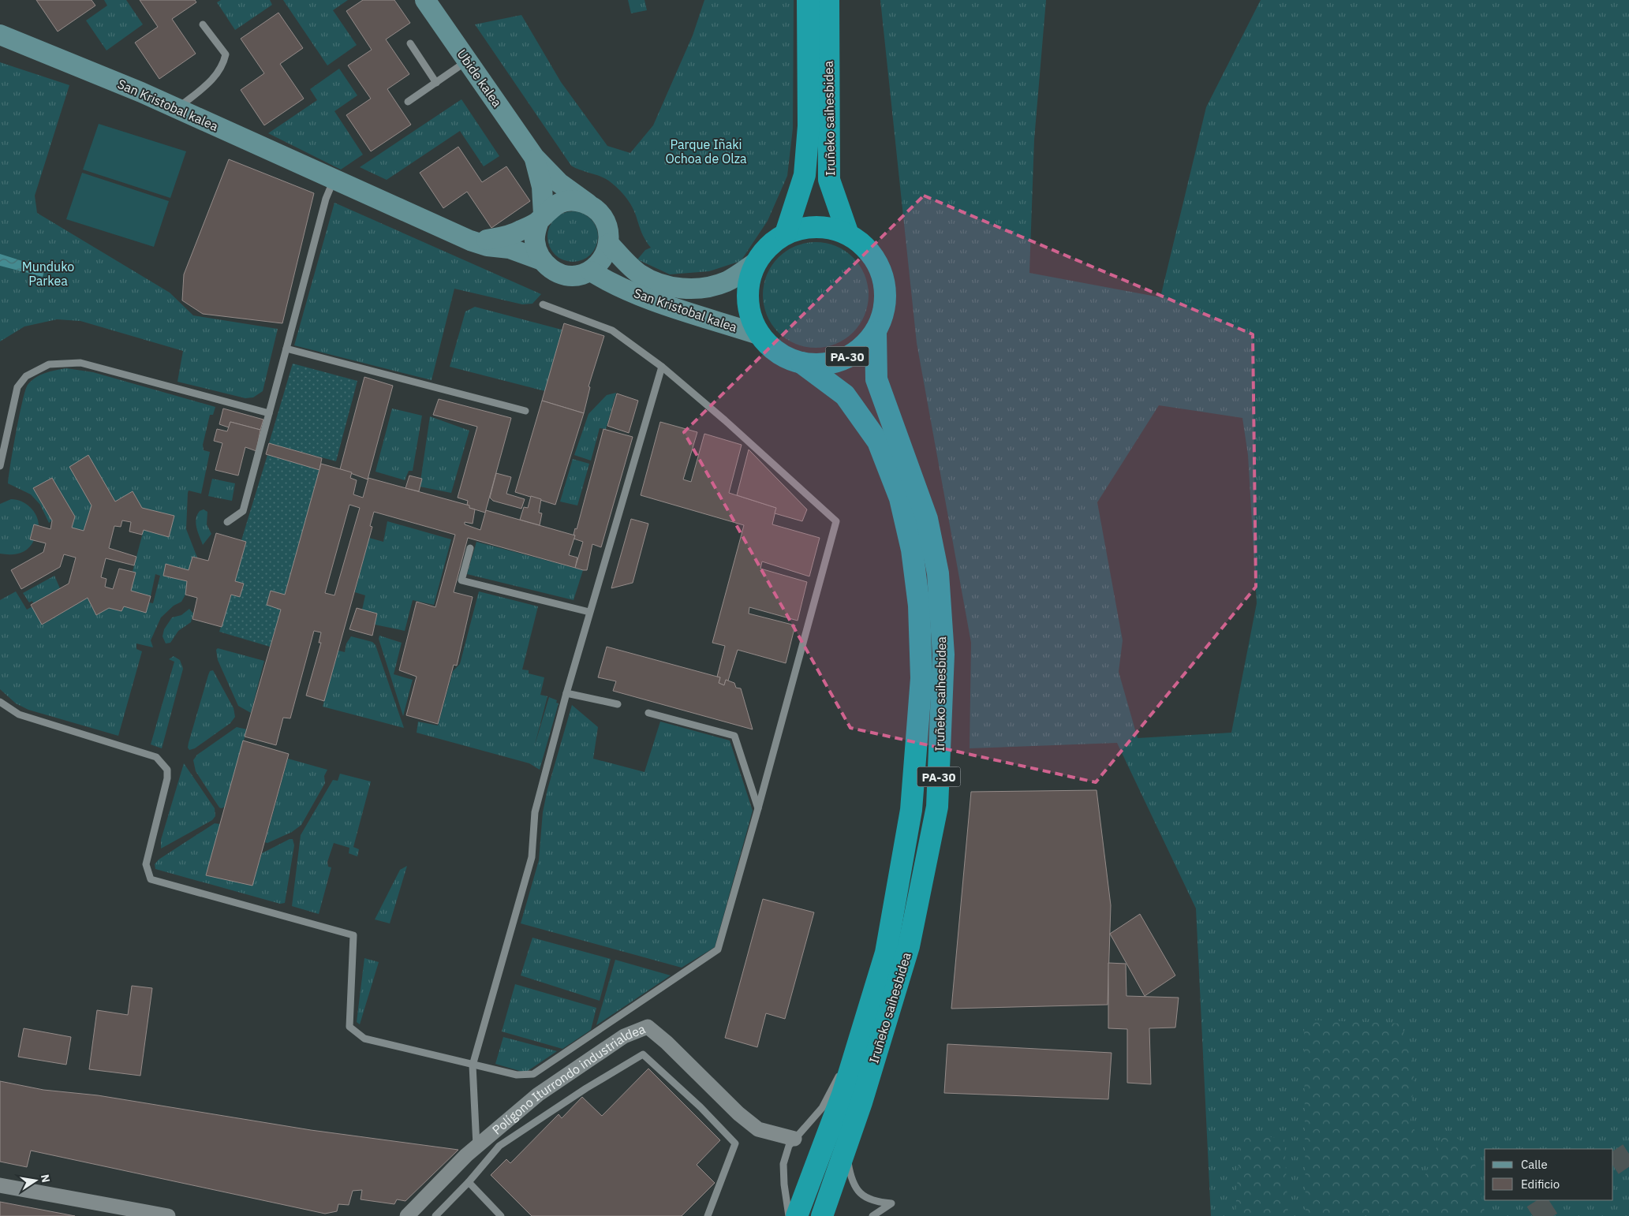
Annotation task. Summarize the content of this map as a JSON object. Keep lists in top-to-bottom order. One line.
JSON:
{"streets":{"highway":["Iruñeko saihesbidea","PA-30"],"main road":["Ubide kalea","San Kristobal kalea"],"street":["Polígono Iturrondo industrialdea"]},"crossings":[["Ubide kalea","San Kristobal kalea"],["San Kristobal kalea","Iruñeko saihesbidea"],["San Kristobal kalea","PA-30"],["Iruñeko saihesbidea","PA-30"]],"parks":["Parque Iñaki Ochoa de Olza","Munduko Parkea"],"legend":["Calle","Edificio"],"north":"right"}
